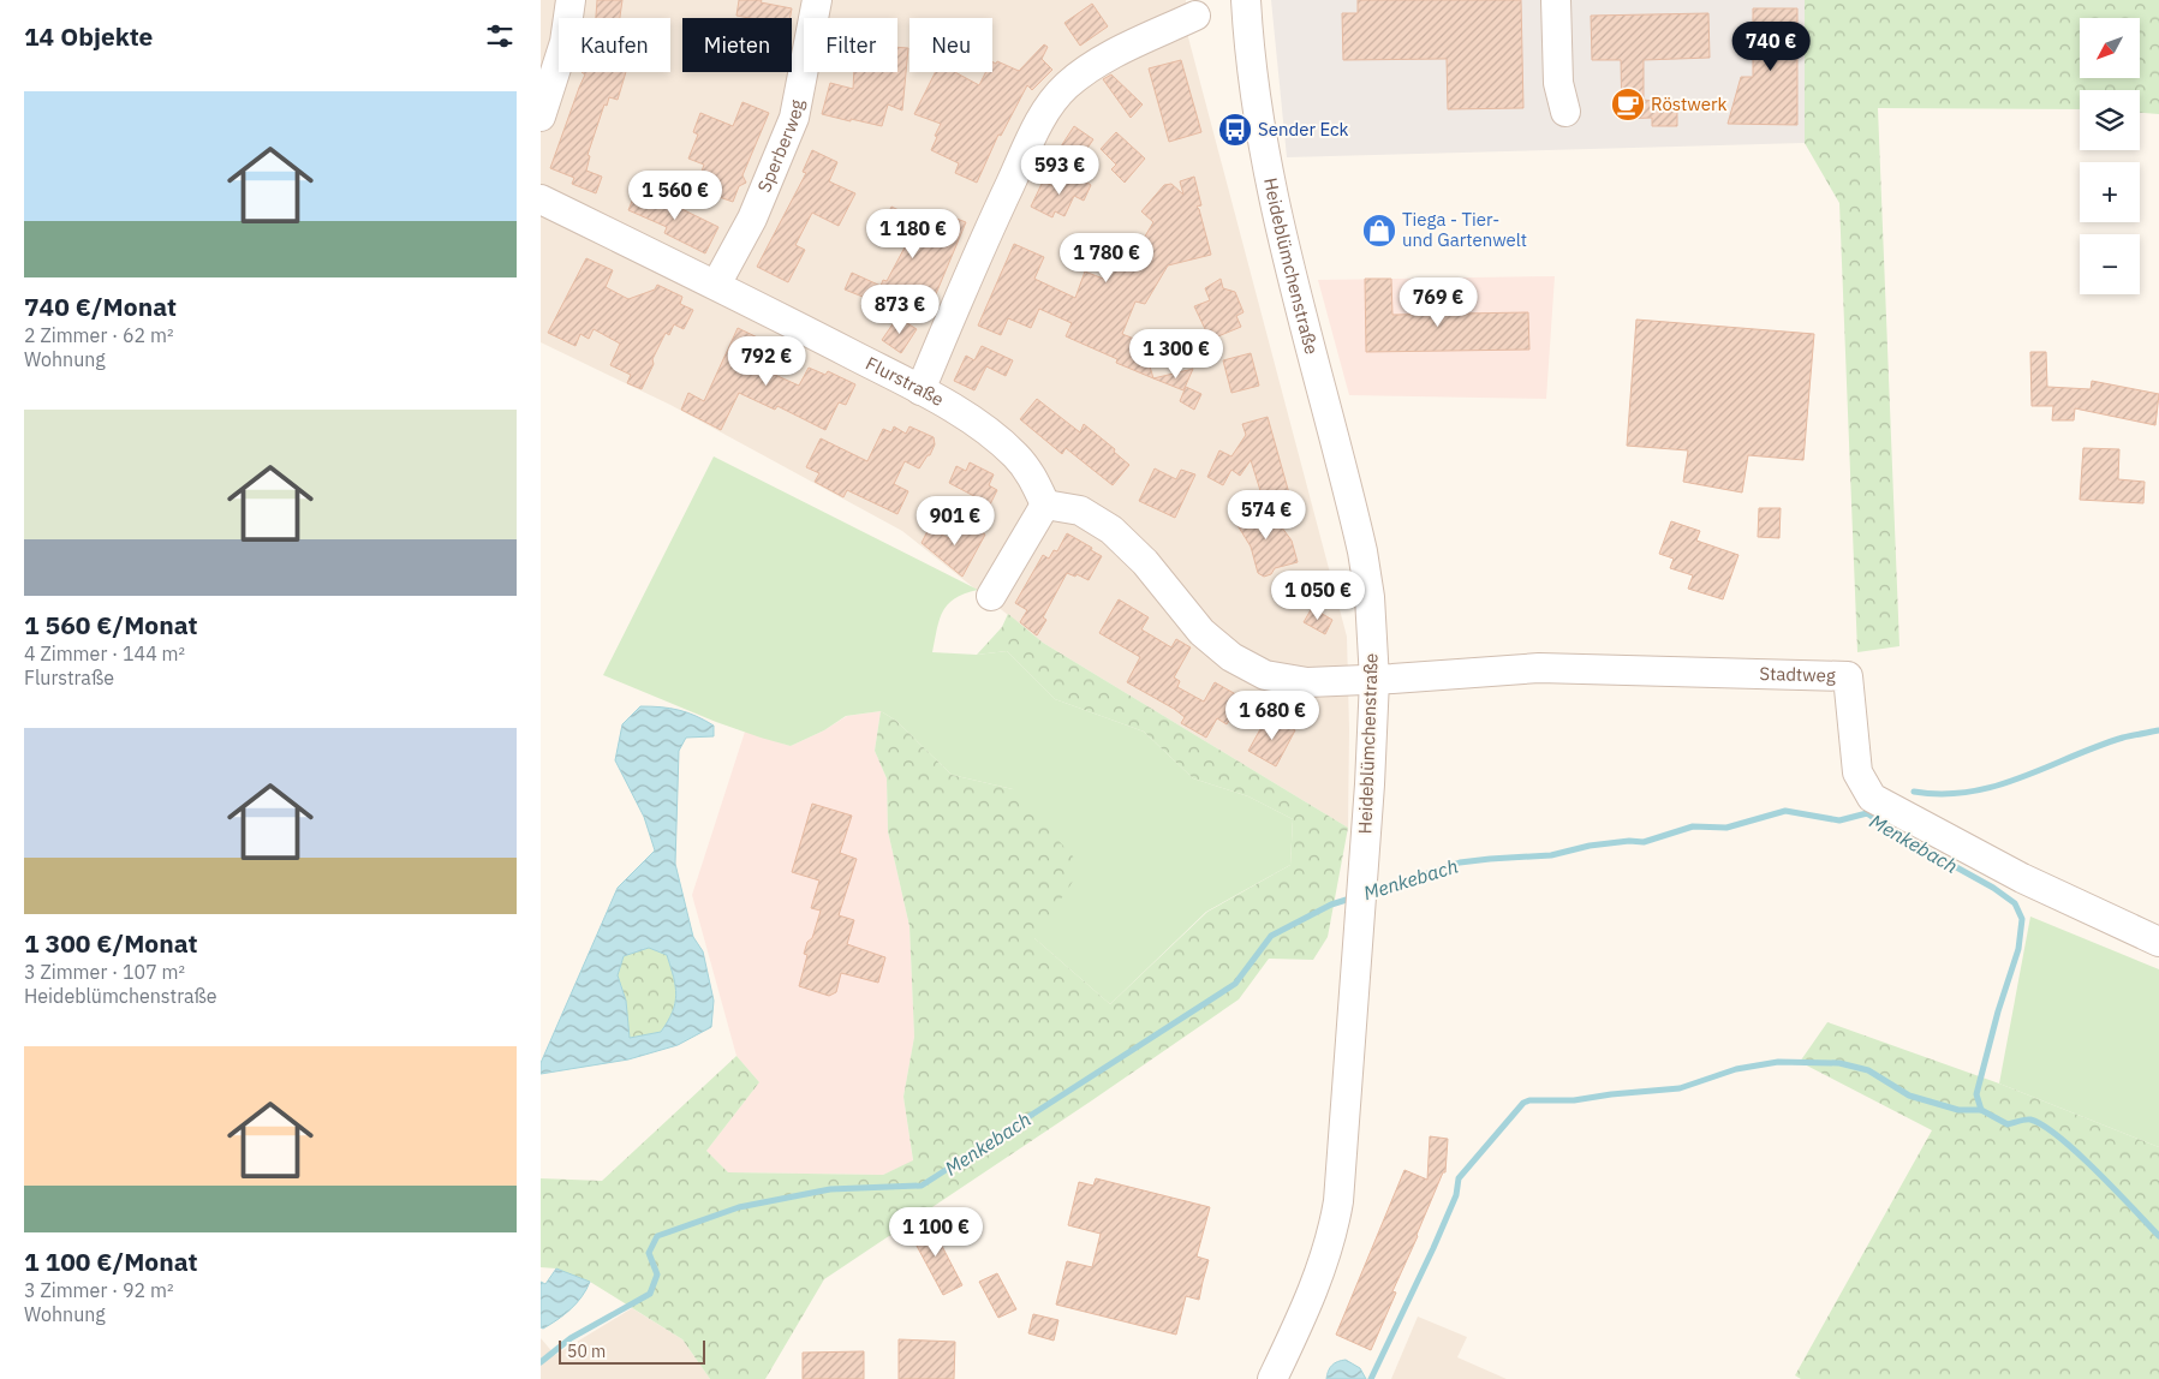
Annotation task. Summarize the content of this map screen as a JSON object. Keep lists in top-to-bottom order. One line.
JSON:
{"streets":{"street":["Sperberweg","Heideblümchenstraße","Flurstraße","Stadtweg"]},"crossings":[["Sperberweg","Flurstraße"],["Heideblümchenstraße","Stadtweg"]],"water":["Menkebach"],"places":{"cafe":["Röstwerk"],"bus stop":["Sender Eck"],"shop":["Tiega - Tier- und Gartenwelt"]},"scale_bar":"50 m","north":"bottom left","page":{"heading":"14 Objekte","map_buttons":["+","−"],"chip":["Kaufen","Mieten","Filter","Neu"],"price":["740 €","593 €","1 560 €","1 180 €","1 780 €","769 €","873 €","1 300 €","792 €","574 €","901 €","1 050 €","1 680 €","1 100 €"],"list":[{"name":"740 €/Monat","note":"2 Zimmer · 62 m² · Wohnung"},{"name":"1 560 €/Monat","note":"4 Zimmer · 144 m² · Flurstraße"},{"name":"1 300 €/Monat","note":"3 Zimmer · 107 m² · Heideblümchenstraße"},{"name":"1 100 €/Monat","note":"3 Zimmer · 92 m² · Wohnung"}],"scale":"50 m"}}
